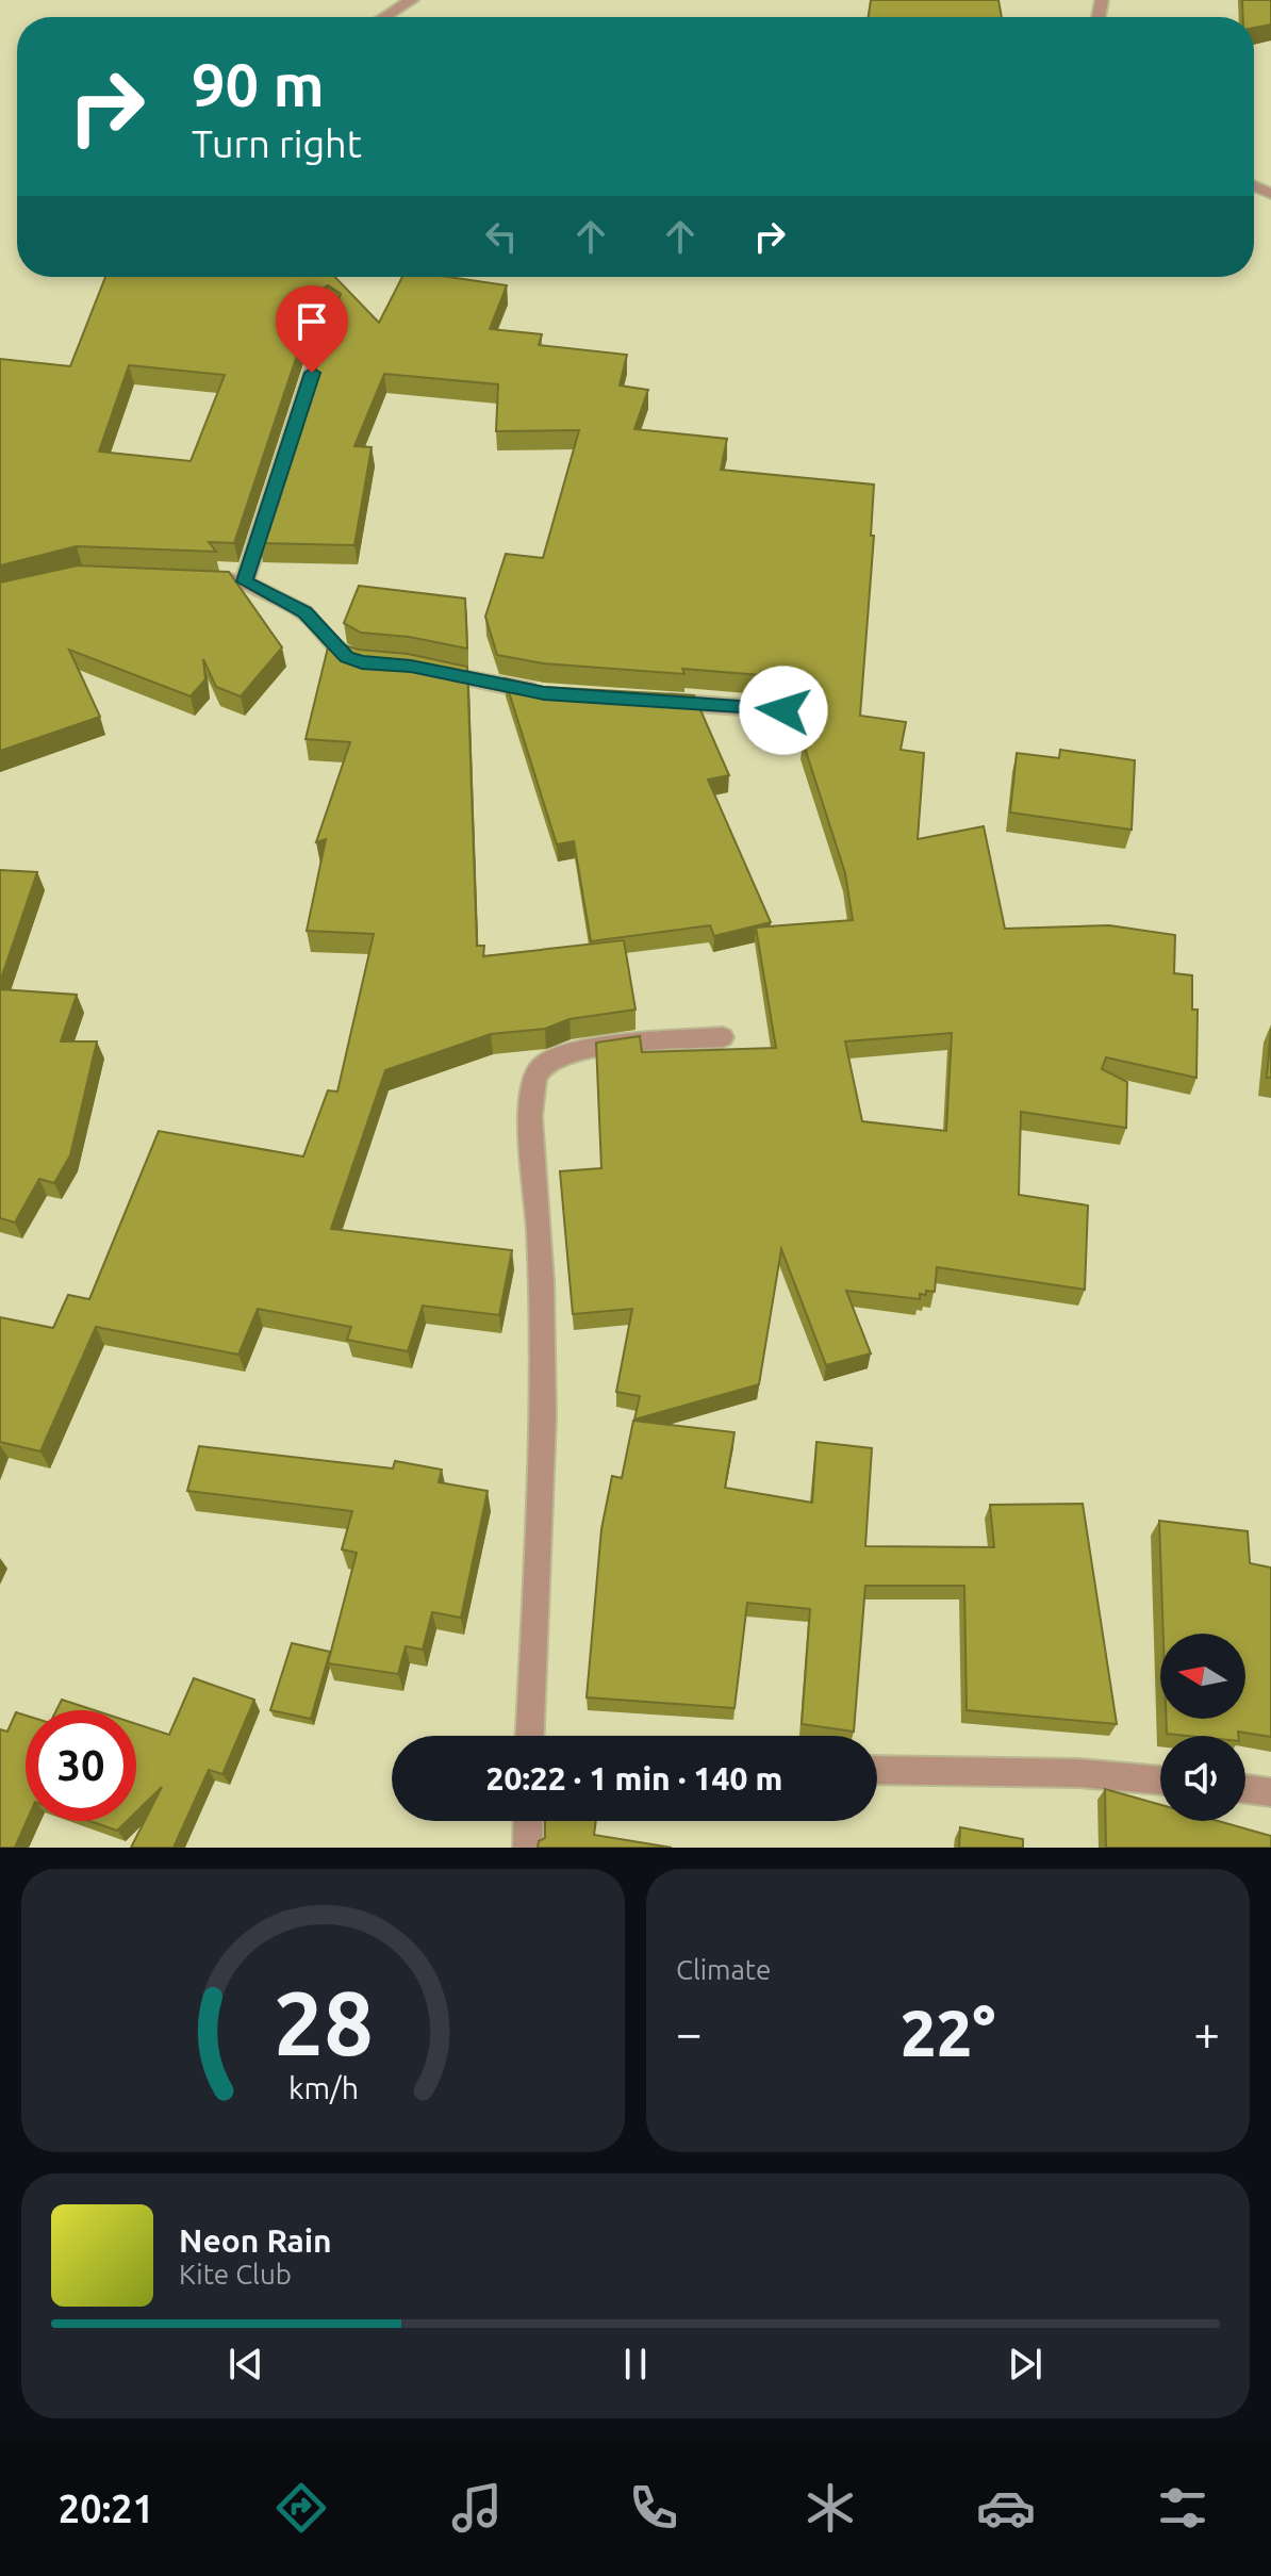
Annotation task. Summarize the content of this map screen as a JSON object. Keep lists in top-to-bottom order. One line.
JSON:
{"north":"left","page":{"turn":["90 m","Turn right"],"limit":"30","trip":"20:22 · 1 min · 140 m","tile":"Climate","heat":["−","22°","+"],"song":["Neon Rain","Kite Club"],"tabs":"20:21","gauge":["28","km/h"]}}
